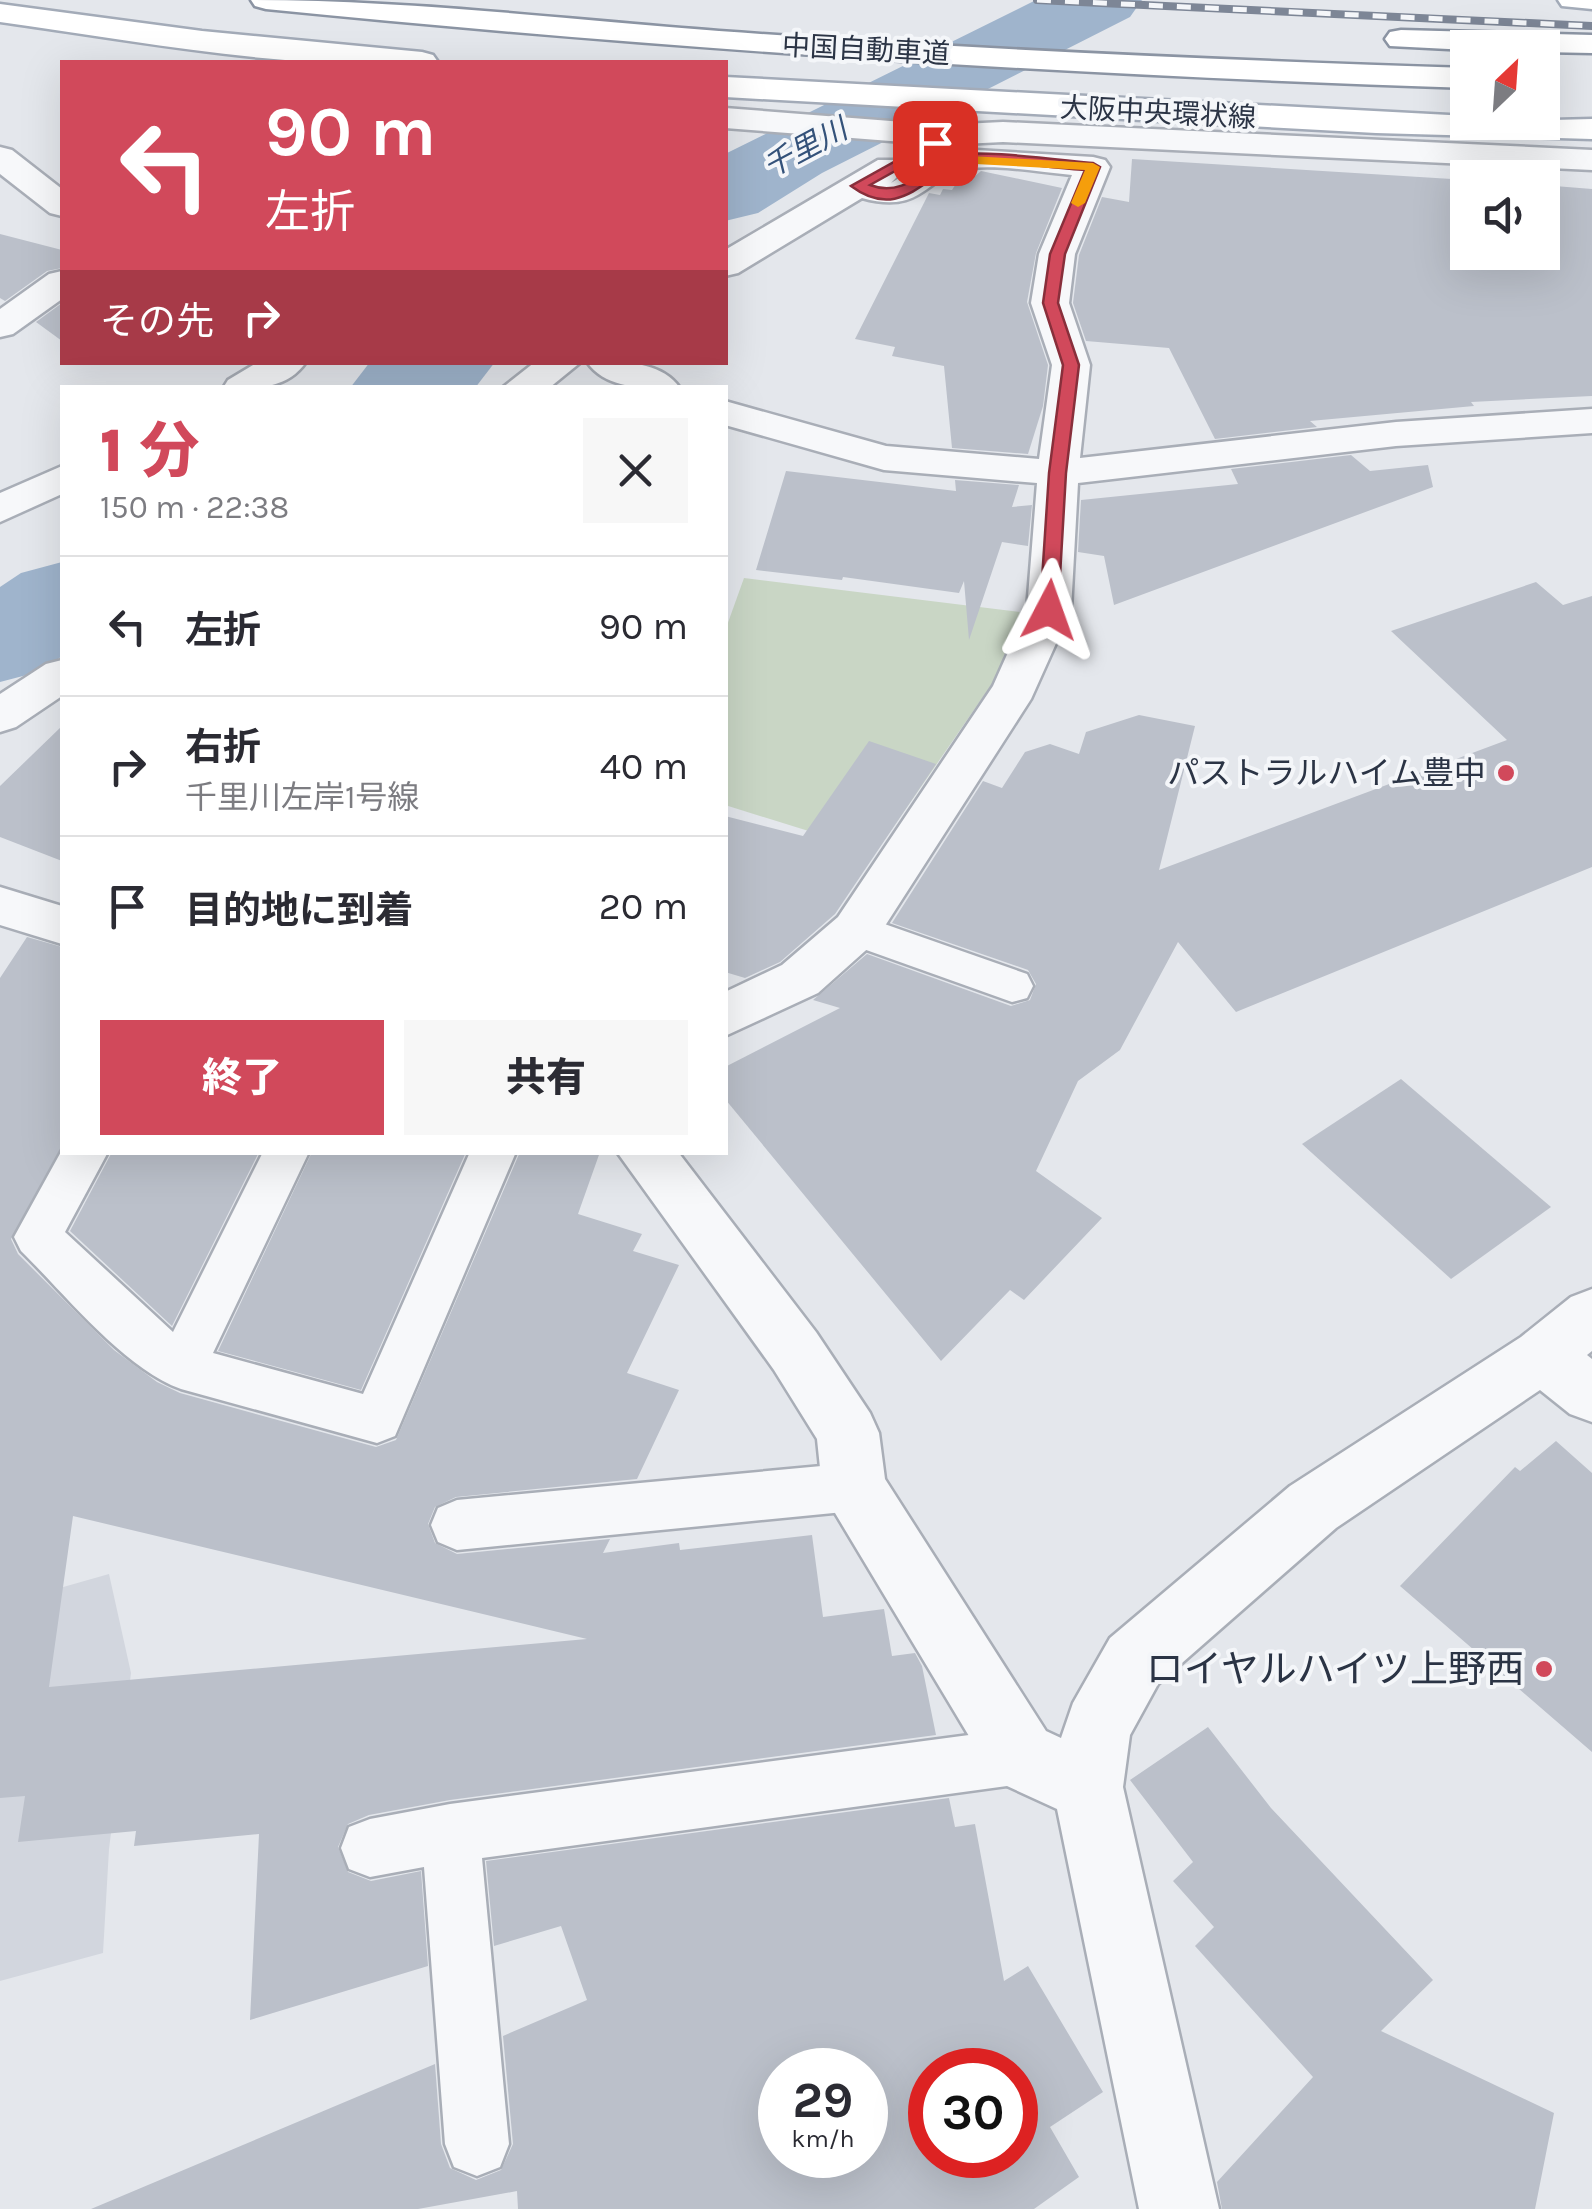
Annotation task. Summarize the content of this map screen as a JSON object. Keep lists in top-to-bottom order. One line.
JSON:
{"streets":{"main road":["中国自動車道","大阪中央環状線"]},"water":["千里川"],"places":["パストラルハイム豊中","ロイヤルハイツ上野西"],"north":"top right","page":{"turn":["90 m","左折"],"then":"その先","heading":["1 分","150 m · 22:38"],"list":[{"name":"左折","value":"90 m"},{"name":"右折","note":"千里川左岸1号線","value":"40 m"},{"name":"目的地に到着","value":"20 m"}],"buttons":["終了","共有"],"speed":"29 km/h","limit":"30"}}
